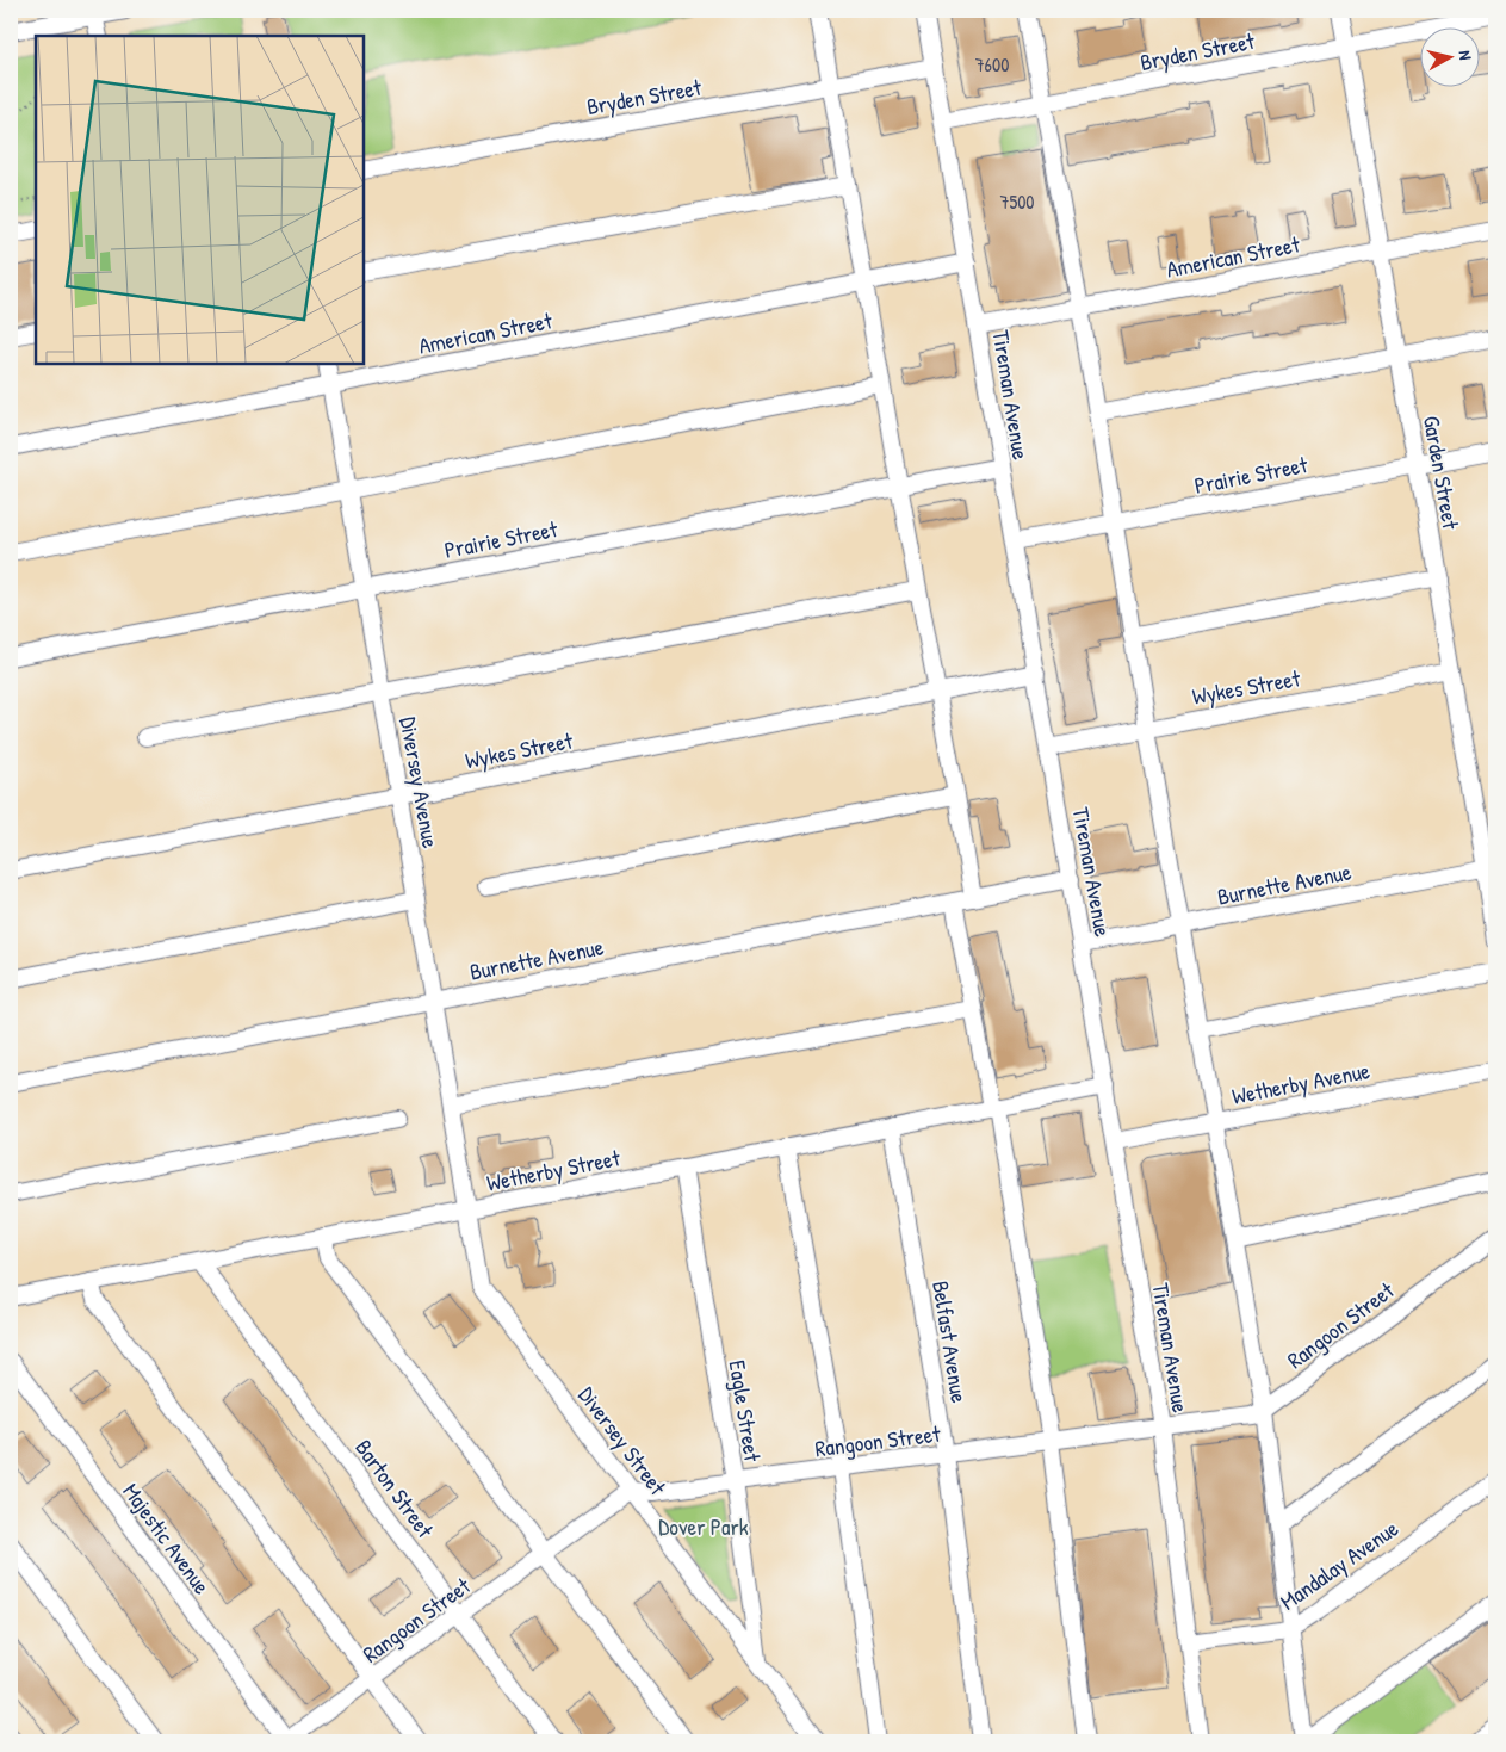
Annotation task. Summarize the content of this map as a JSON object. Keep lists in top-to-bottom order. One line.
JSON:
{"streets":{"street":["Bryden Street","American Street","Tireman Avenue","Garden Street","Prairie Street","Wykes Street","Diversey Avenue","Burnette Avenue","Wetherby Avenue","Wetherby Street","Rangoon Street","Belfast Avenue","Eagle Street","Diversey Street","Barton Street","Majestic Avenue","Mandalay Avenue"]},"crossings":[["Bryden Street","Tireman Avenue"],["Bryden Street","Garden Street"],["American Street","Tireman Avenue"],["American Street","Garden Street"],["American Street","Diversey Avenue"],["Tireman Avenue","Prairie Street"],["Tireman Avenue","Wykes Street"],["Tireman Avenue","Burnette Avenue"],["Tireman Avenue","Wetherby Avenue"],["Tireman Avenue","Wetherby Street"],["Tireman Avenue","Rangoon Street"],["Tireman Avenue","Mandalay Avenue"],["Garden Street","Prairie Street"],["Garden Street","Wykes Street"],["Garden Street","Burnette Avenue"],["Prairie Street","Diversey Avenue"],["Wykes Street","Diversey Avenue"],["Diversey Avenue","Burnette Avenue"],["Diversey Avenue","Wetherby Street"],["Diversey Avenue","Diversey Street"],["Wetherby Street","Belfast Avenue"],["Wetherby Street","Eagle Street"],["Wetherby Street","Diversey Street"],["Wetherby Street","Barton Street"],["Rangoon Street","Belfast Avenue"],["Rangoon Street","Eagle Street"],["Rangoon Street","Diversey Street"],["Rangoon Street","Barton Street"],["Rangoon Street","Majestic Avenue"],["Eagle Street","Diversey Street"]],"parks":["Dover Park"],"house_numbers":["7600","7500"],"north":"right"}
